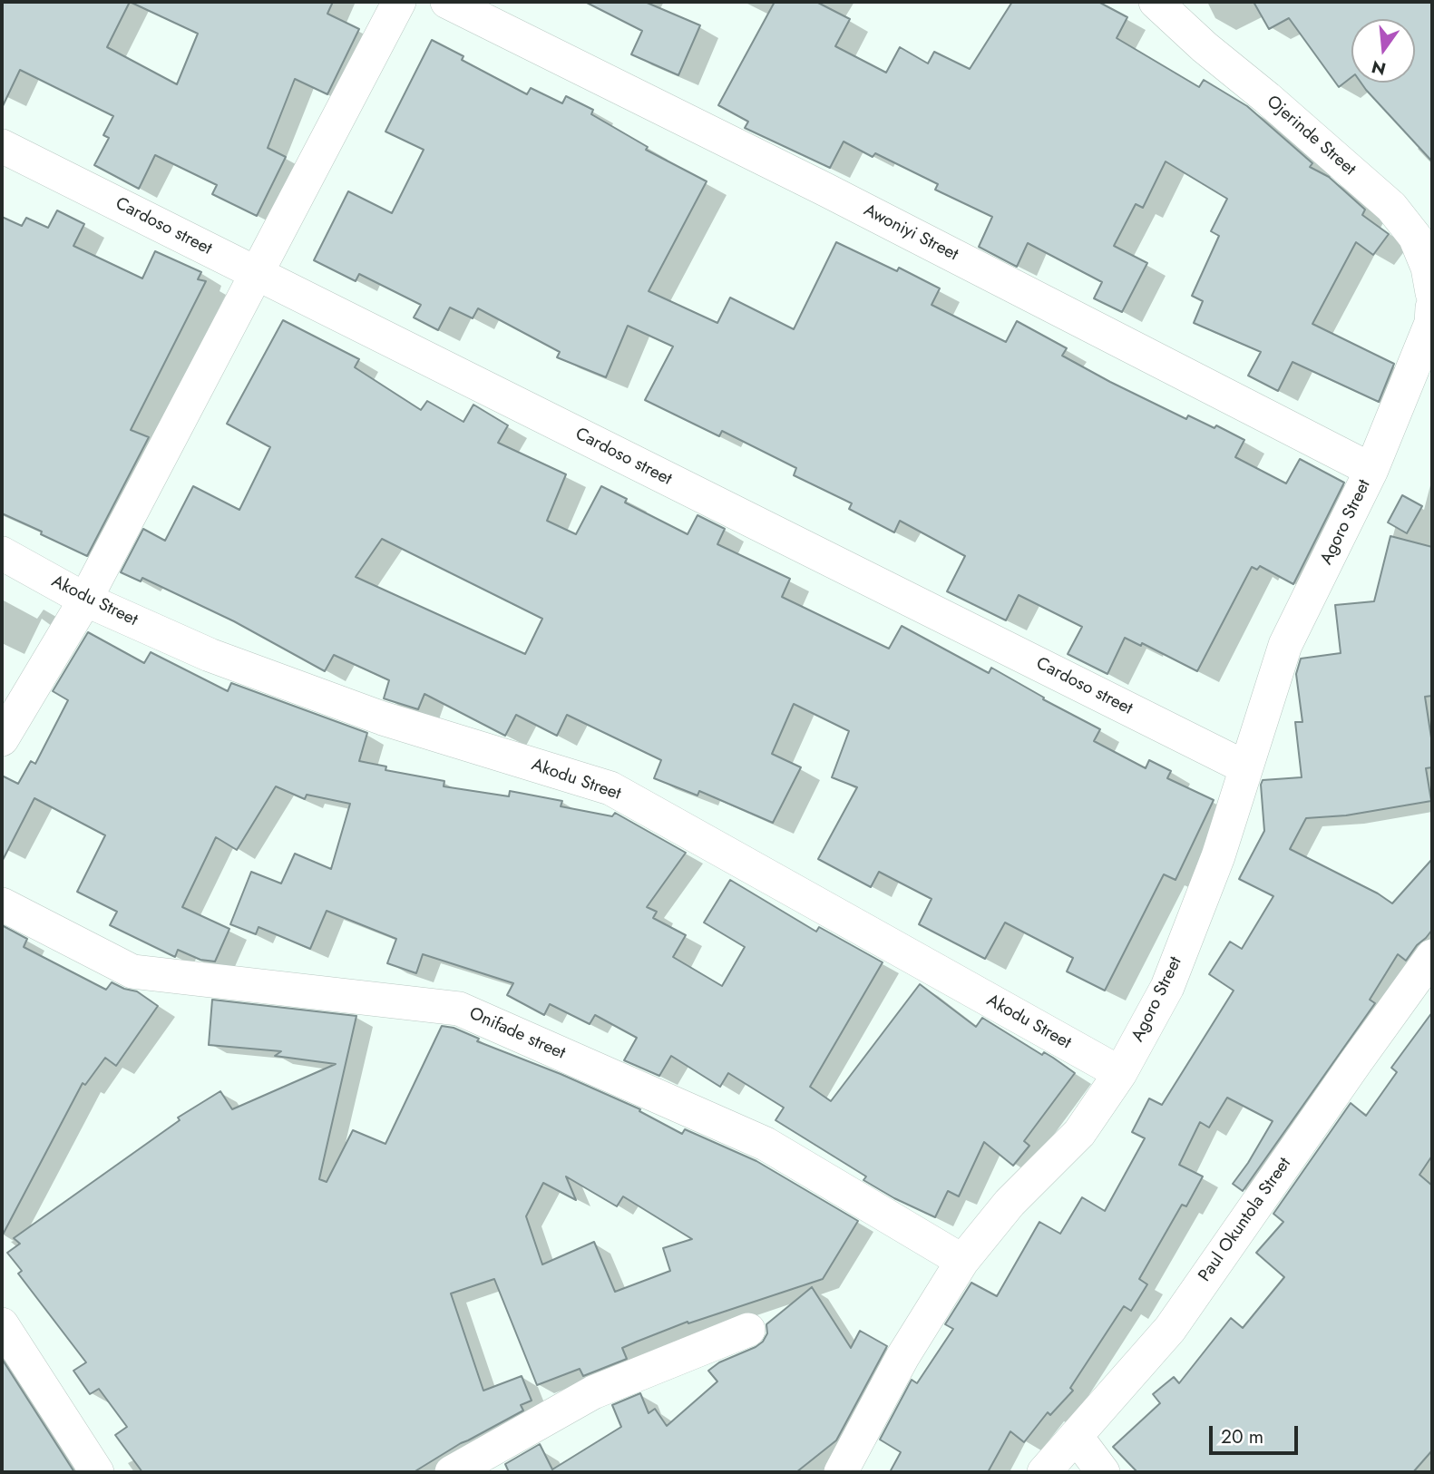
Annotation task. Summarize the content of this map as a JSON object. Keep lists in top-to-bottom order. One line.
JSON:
{"streets":{"street":["Ojerinde Street","Cardoso street","Awoniyi Street","Agoro Street","Akodu Street","Onifade street","Paul Okuntola Street"]},"crossings":[["Cardoso street","Agoro Street"],["Awoniyi Street","Agoro Street"],["Agoro Street","Akodu Street"],["Agoro Street","Onifade street"]],"scale_bar":"20 m","north":"bottom"}
